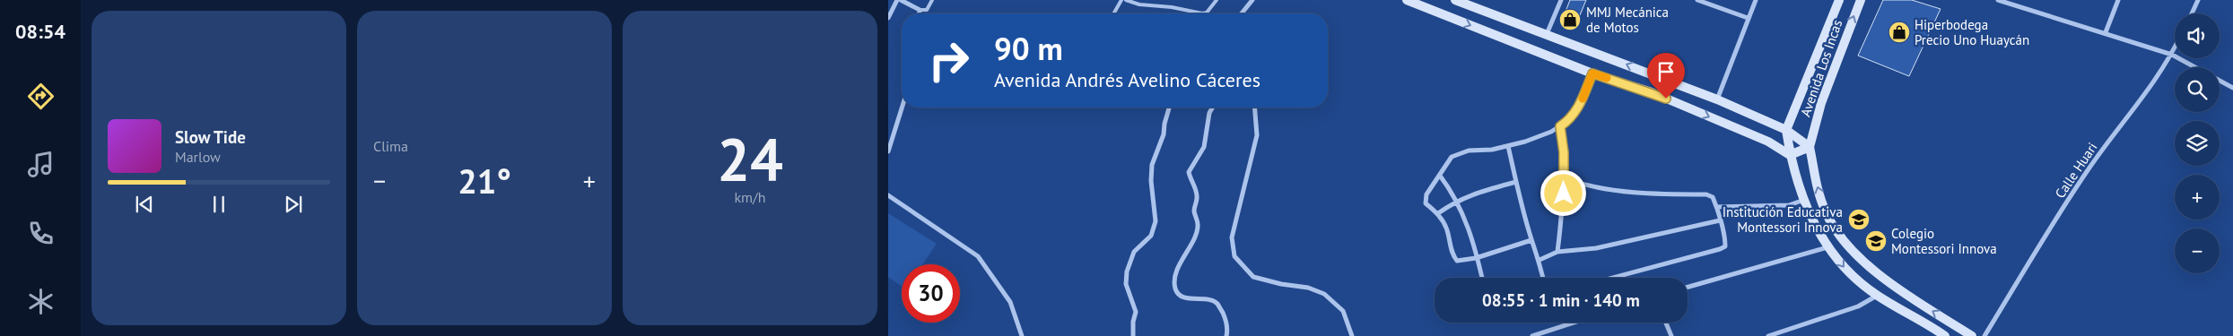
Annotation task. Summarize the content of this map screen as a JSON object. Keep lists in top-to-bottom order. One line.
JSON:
{"streets":{"main road":["Avenida Los Incas"],"street":["Calle Huari"]},"places":{"shop":["MMJ Mecánica de Motos","Hiperbodega Precio Uno Huaycán"],"school or university":["Institución Educativa Montessori Innova","Colegio Montessori Innova"]},"page":{"tabs":"08:54","tile":["Clima",["24","km/h"]],"map_buttons":["+","−"],"turn":["90 m","Avenida Andrés Avelino Cáceres"],"song":["Slow Tide","Marlow"],"heat":["−","21°","+"],"limit":"30","trip":"08:55 · 1 min · 140 m"}}
